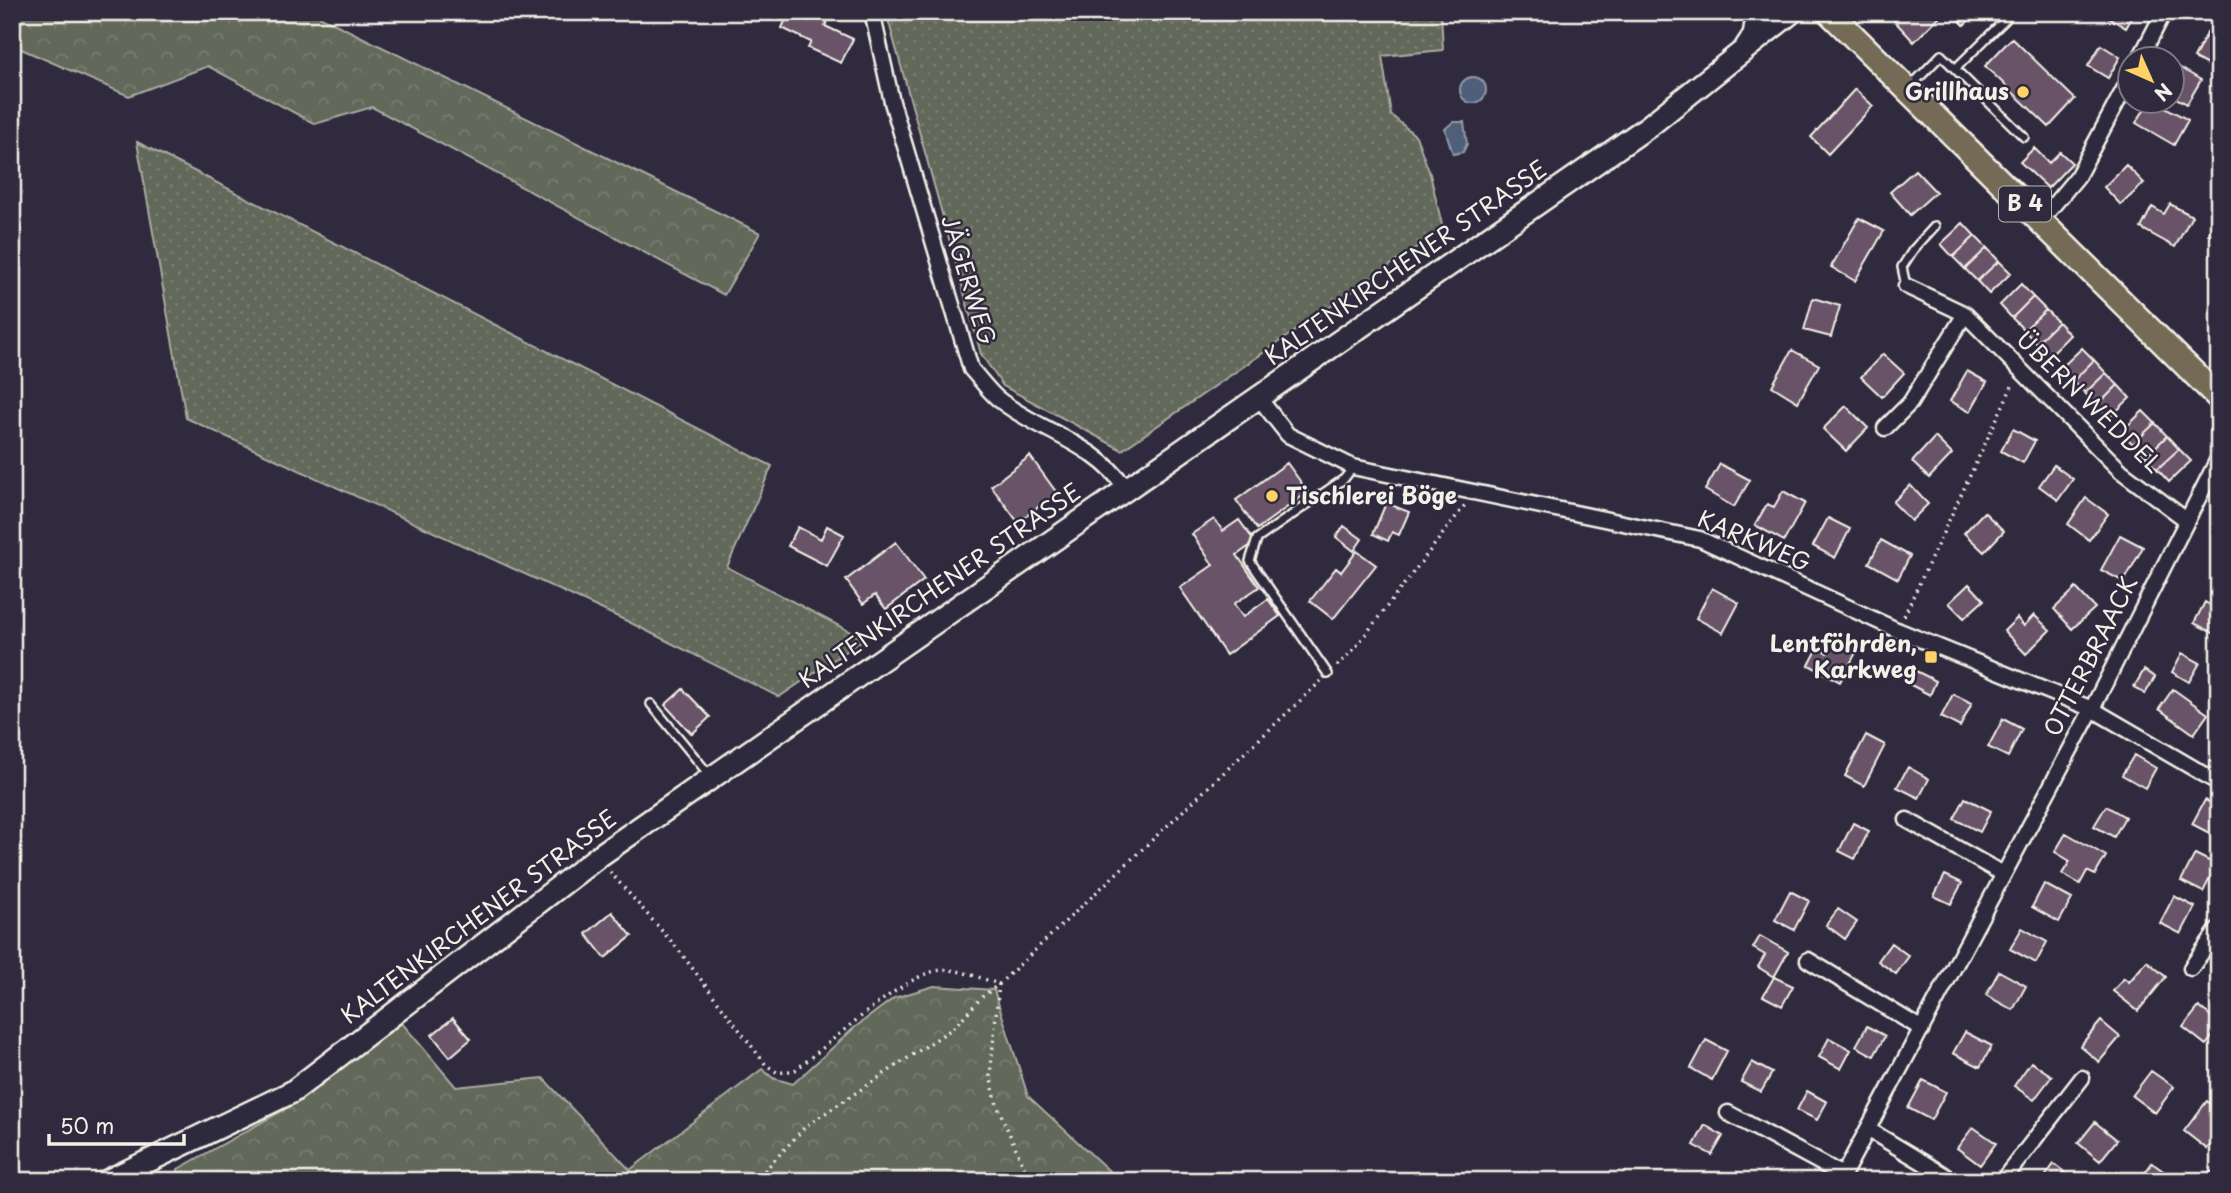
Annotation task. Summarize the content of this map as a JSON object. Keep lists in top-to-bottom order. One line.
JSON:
{"streets":{"main road":["B 4","KALTENKIRCHENER STRASSE"],"street":["JÄGERWEG","ÜBERN WEDDEL","KARKWEG","OTTERBRAACK"]},"crossings":[["KALTENKIRCHENER STRASSE","JÄGERWEG"],["KALTENKIRCHENER STRASSE","KARKWEG"],["ÜBERN WEDDEL","OTTERBRAACK"],["KARKWEG","OTTERBRAACK"]],"places":{"other":["Grillhaus","Tischlerei Böge"],"transit":["Lentföhrden, Karkweg"]},"scale_bar":"50 m","north":"bottom right"}
